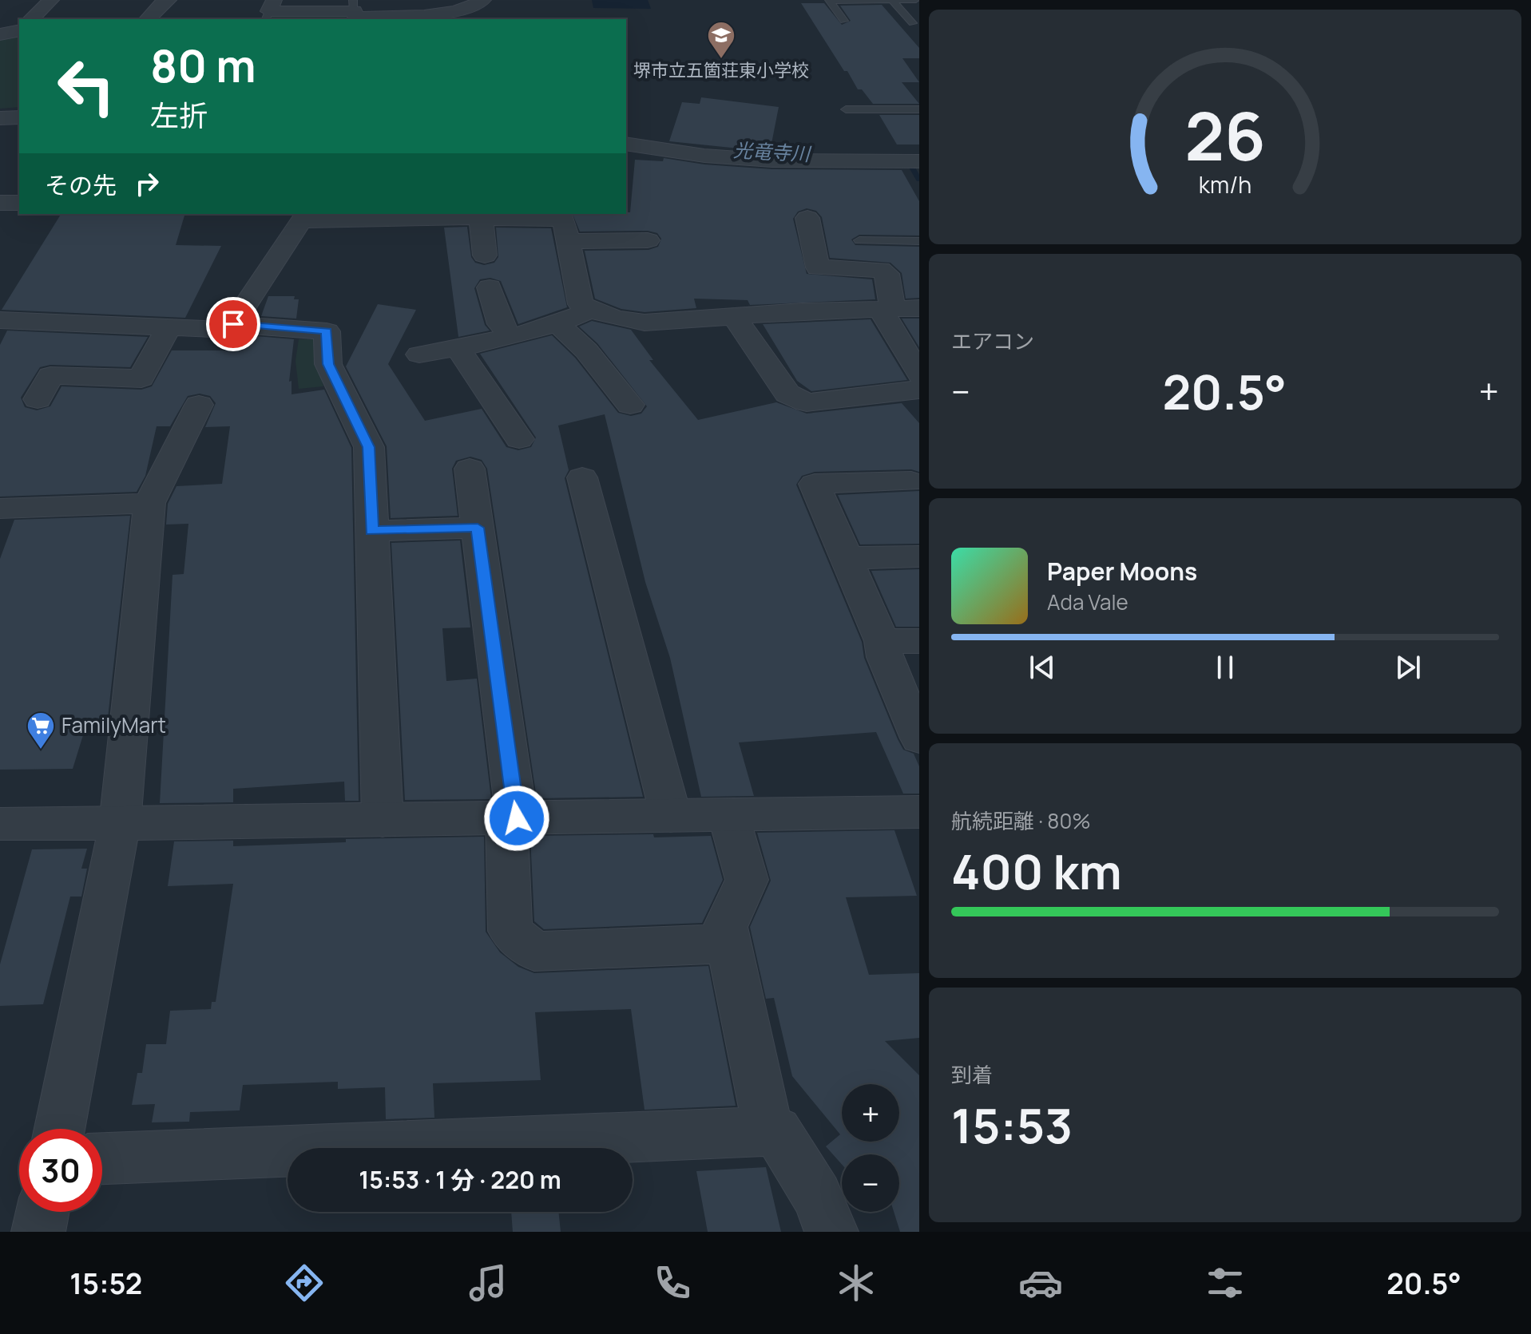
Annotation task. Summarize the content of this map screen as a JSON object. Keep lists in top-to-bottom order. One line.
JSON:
{"water":["光竜寺川"],"places":{"school or university":["堺市立五箇荘東小学校"],"supermarket":["FamilyMart"]},"page":{"turn":["80 m","左折"],"then":"その先","tile":["エアコン",["航続距離 · 80%","400 km"],["到着","15:53"]],"heat":["−","20.5°","+"],"song":["Paper Moons","Ada Vale"],"map_buttons":["+","−"],"limit":"30","trip":"15:53 · 1 分 · 220 m","tabs":["15:52","20.5°"],"gauge":["26","km/h"]}}
